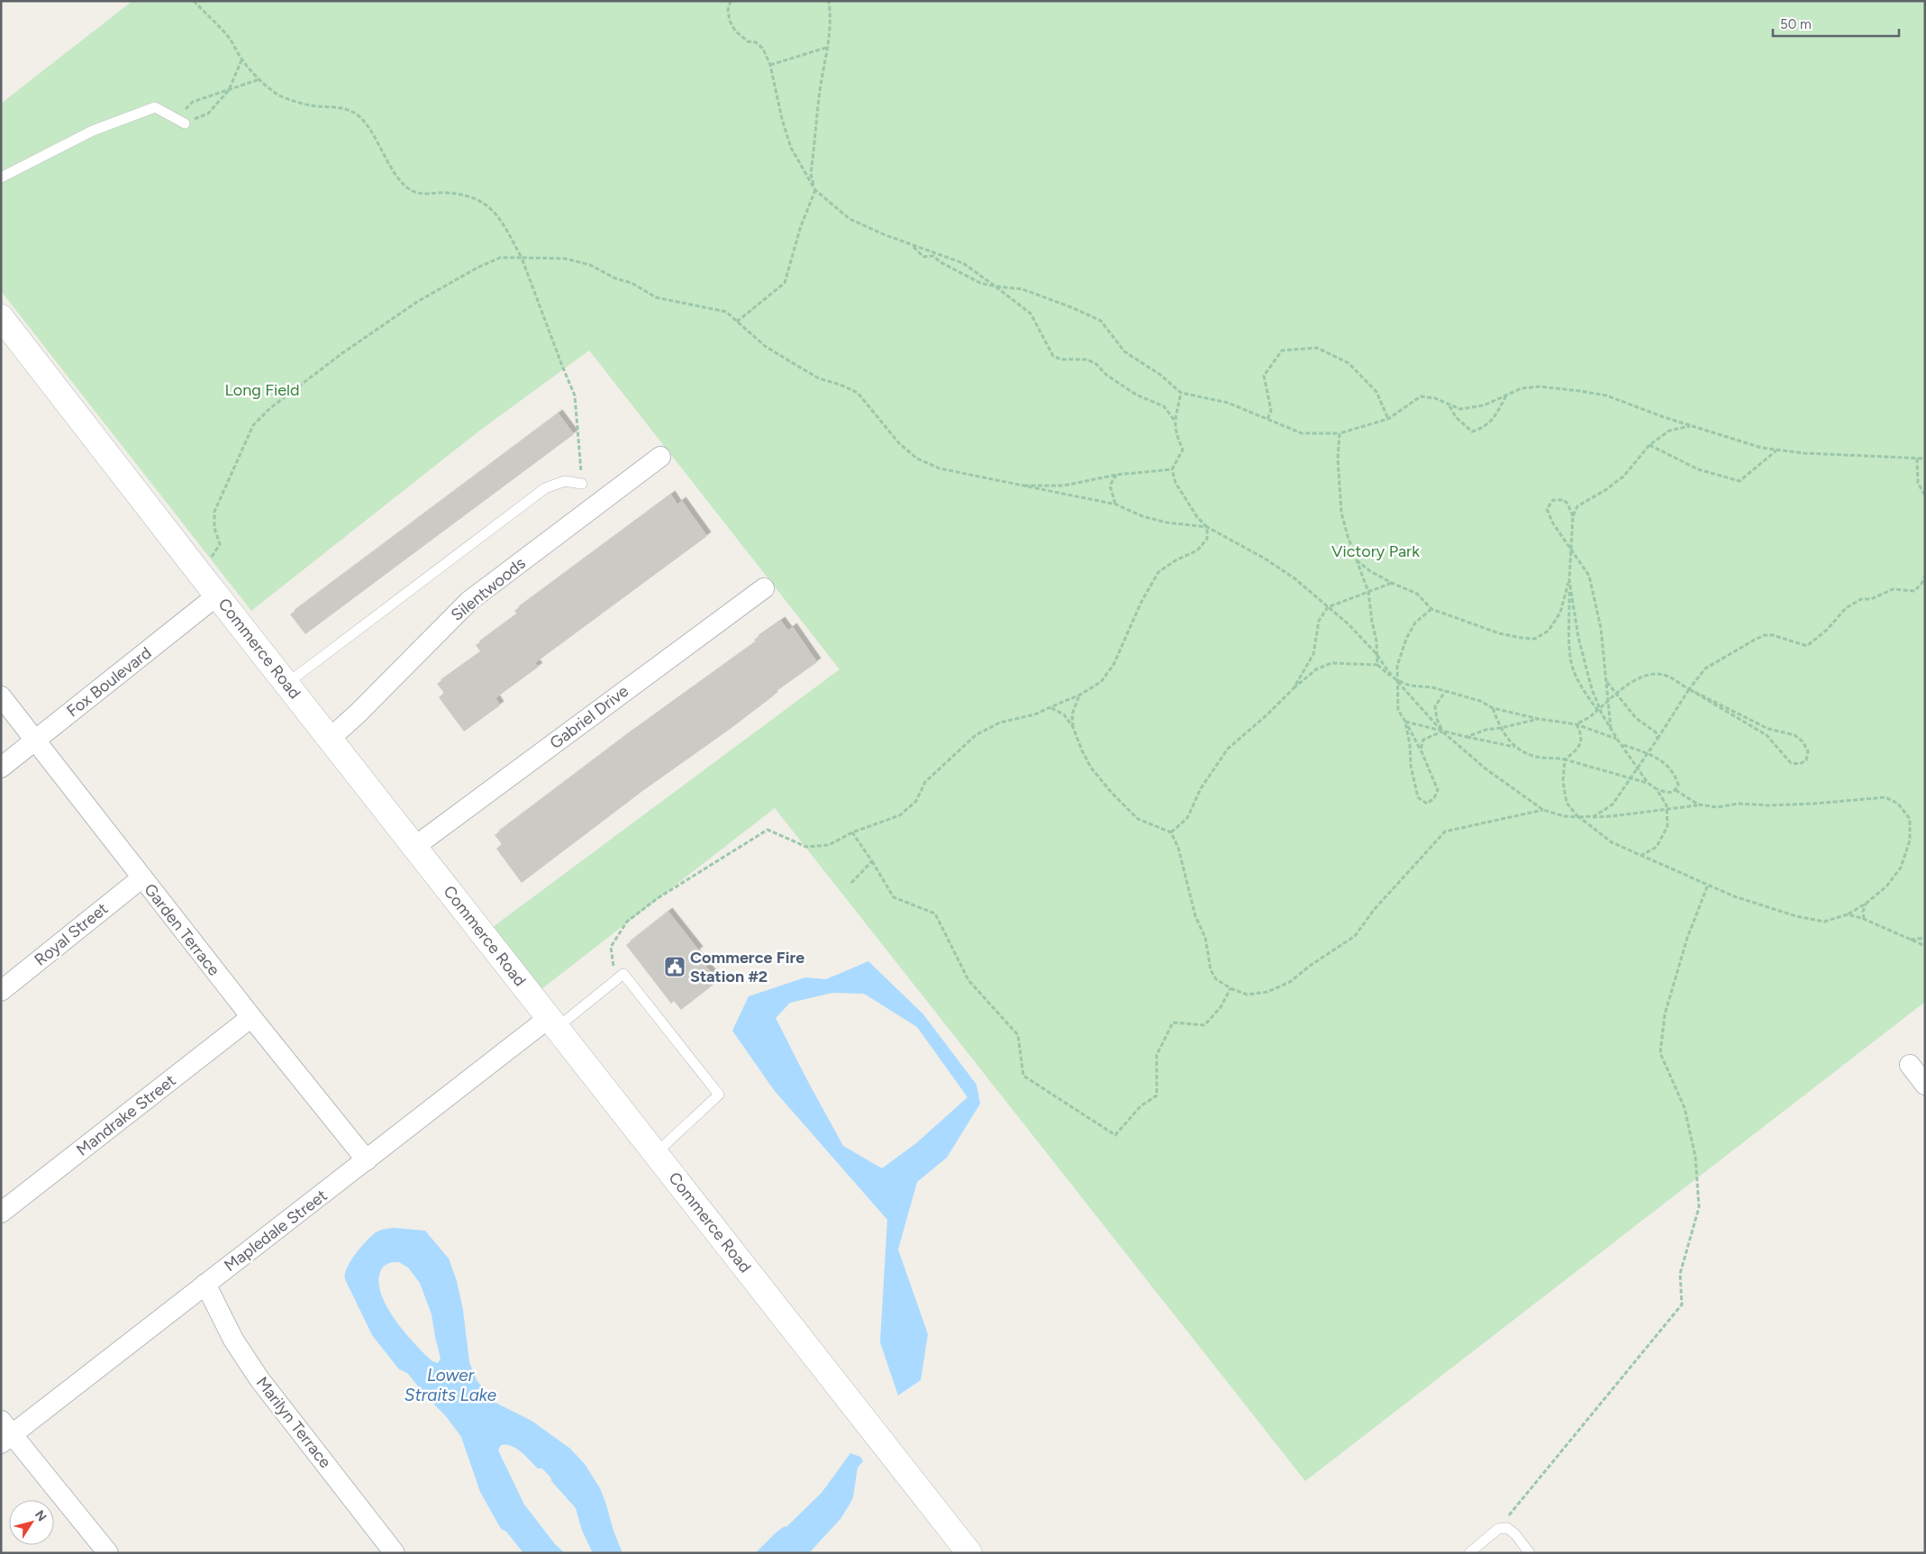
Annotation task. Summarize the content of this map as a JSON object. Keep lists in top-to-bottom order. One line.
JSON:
{"streets":{"main road":["Commerce Road"],"street":["Silentwoods","Fox Boulevard","Gabriel Drive","Garden Terrace","Royal Street","Mandrake Street","Mapledale Street","Marilyn Terrace"]},"crossings":[["Silentwoods","Commerce Road"],["Commerce Road","Fox Boulevard"],["Commerce Road","Gabriel Drive"],["Commerce Road","Mapledale Street"],["Fox Boulevard","Garden Terrace"],["Garden Terrace","Royal Street"],["Garden Terrace","Mandrake Street"],["Garden Terrace","Mapledale Street"],["Mapledale Street","Marilyn Terrace"]],"water":["Lower Straits Lake"],"parks":["Long Field","Victory Park"],"places":{"public building":["Commerce Fire Station #2"]},"scale_bar":"50 m","north":"top right"}
